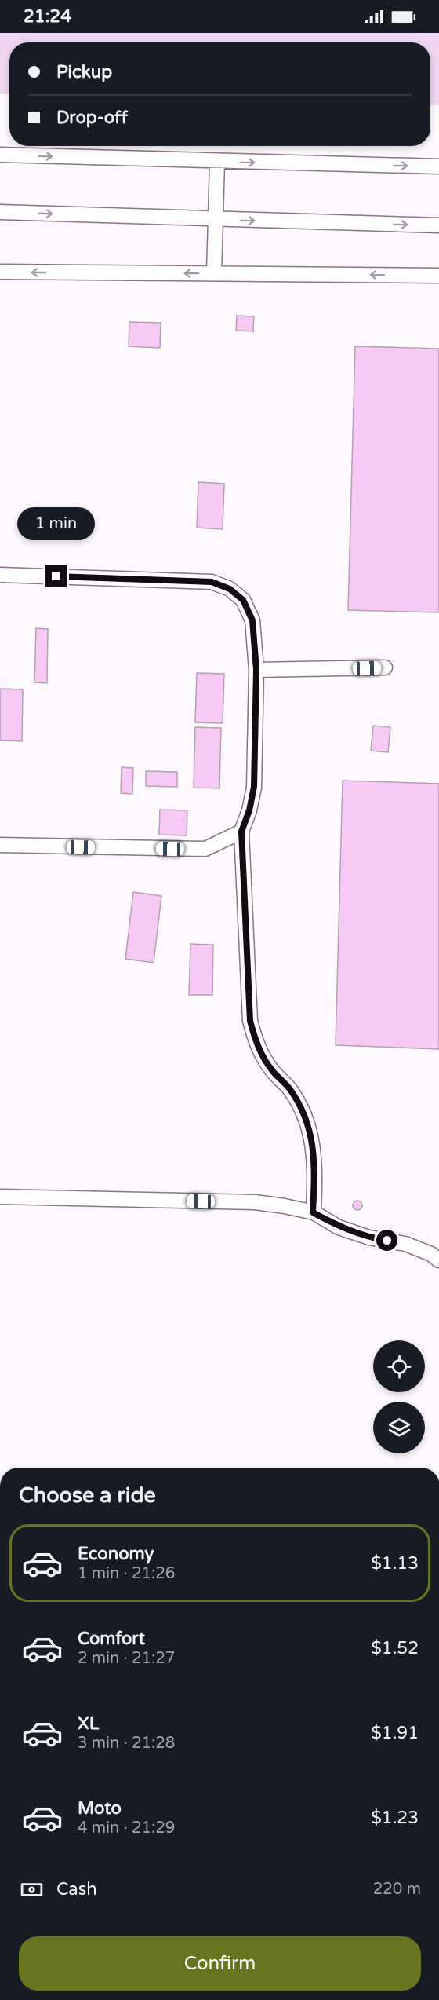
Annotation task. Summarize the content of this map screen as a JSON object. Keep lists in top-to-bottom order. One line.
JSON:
{"page":{"status":"21:24","banner":["Pickup","Drop-off"],"bubble":"1 min","heading":"Choose a ride","list":[{"name":"Economy","note":"1 min · 21:26","value":"$1.13"},{"name":"Comfort","note":"2 min · 21:27","value":"$1.52"},{"name":"XL","note":"3 min · 21:28","value":"$1.91"},{"name":"Moto","note":"4 min · 21:29","value":"$1.23"}],"pay":["Cash","220 m"],"buttons":"Confirm"}}
